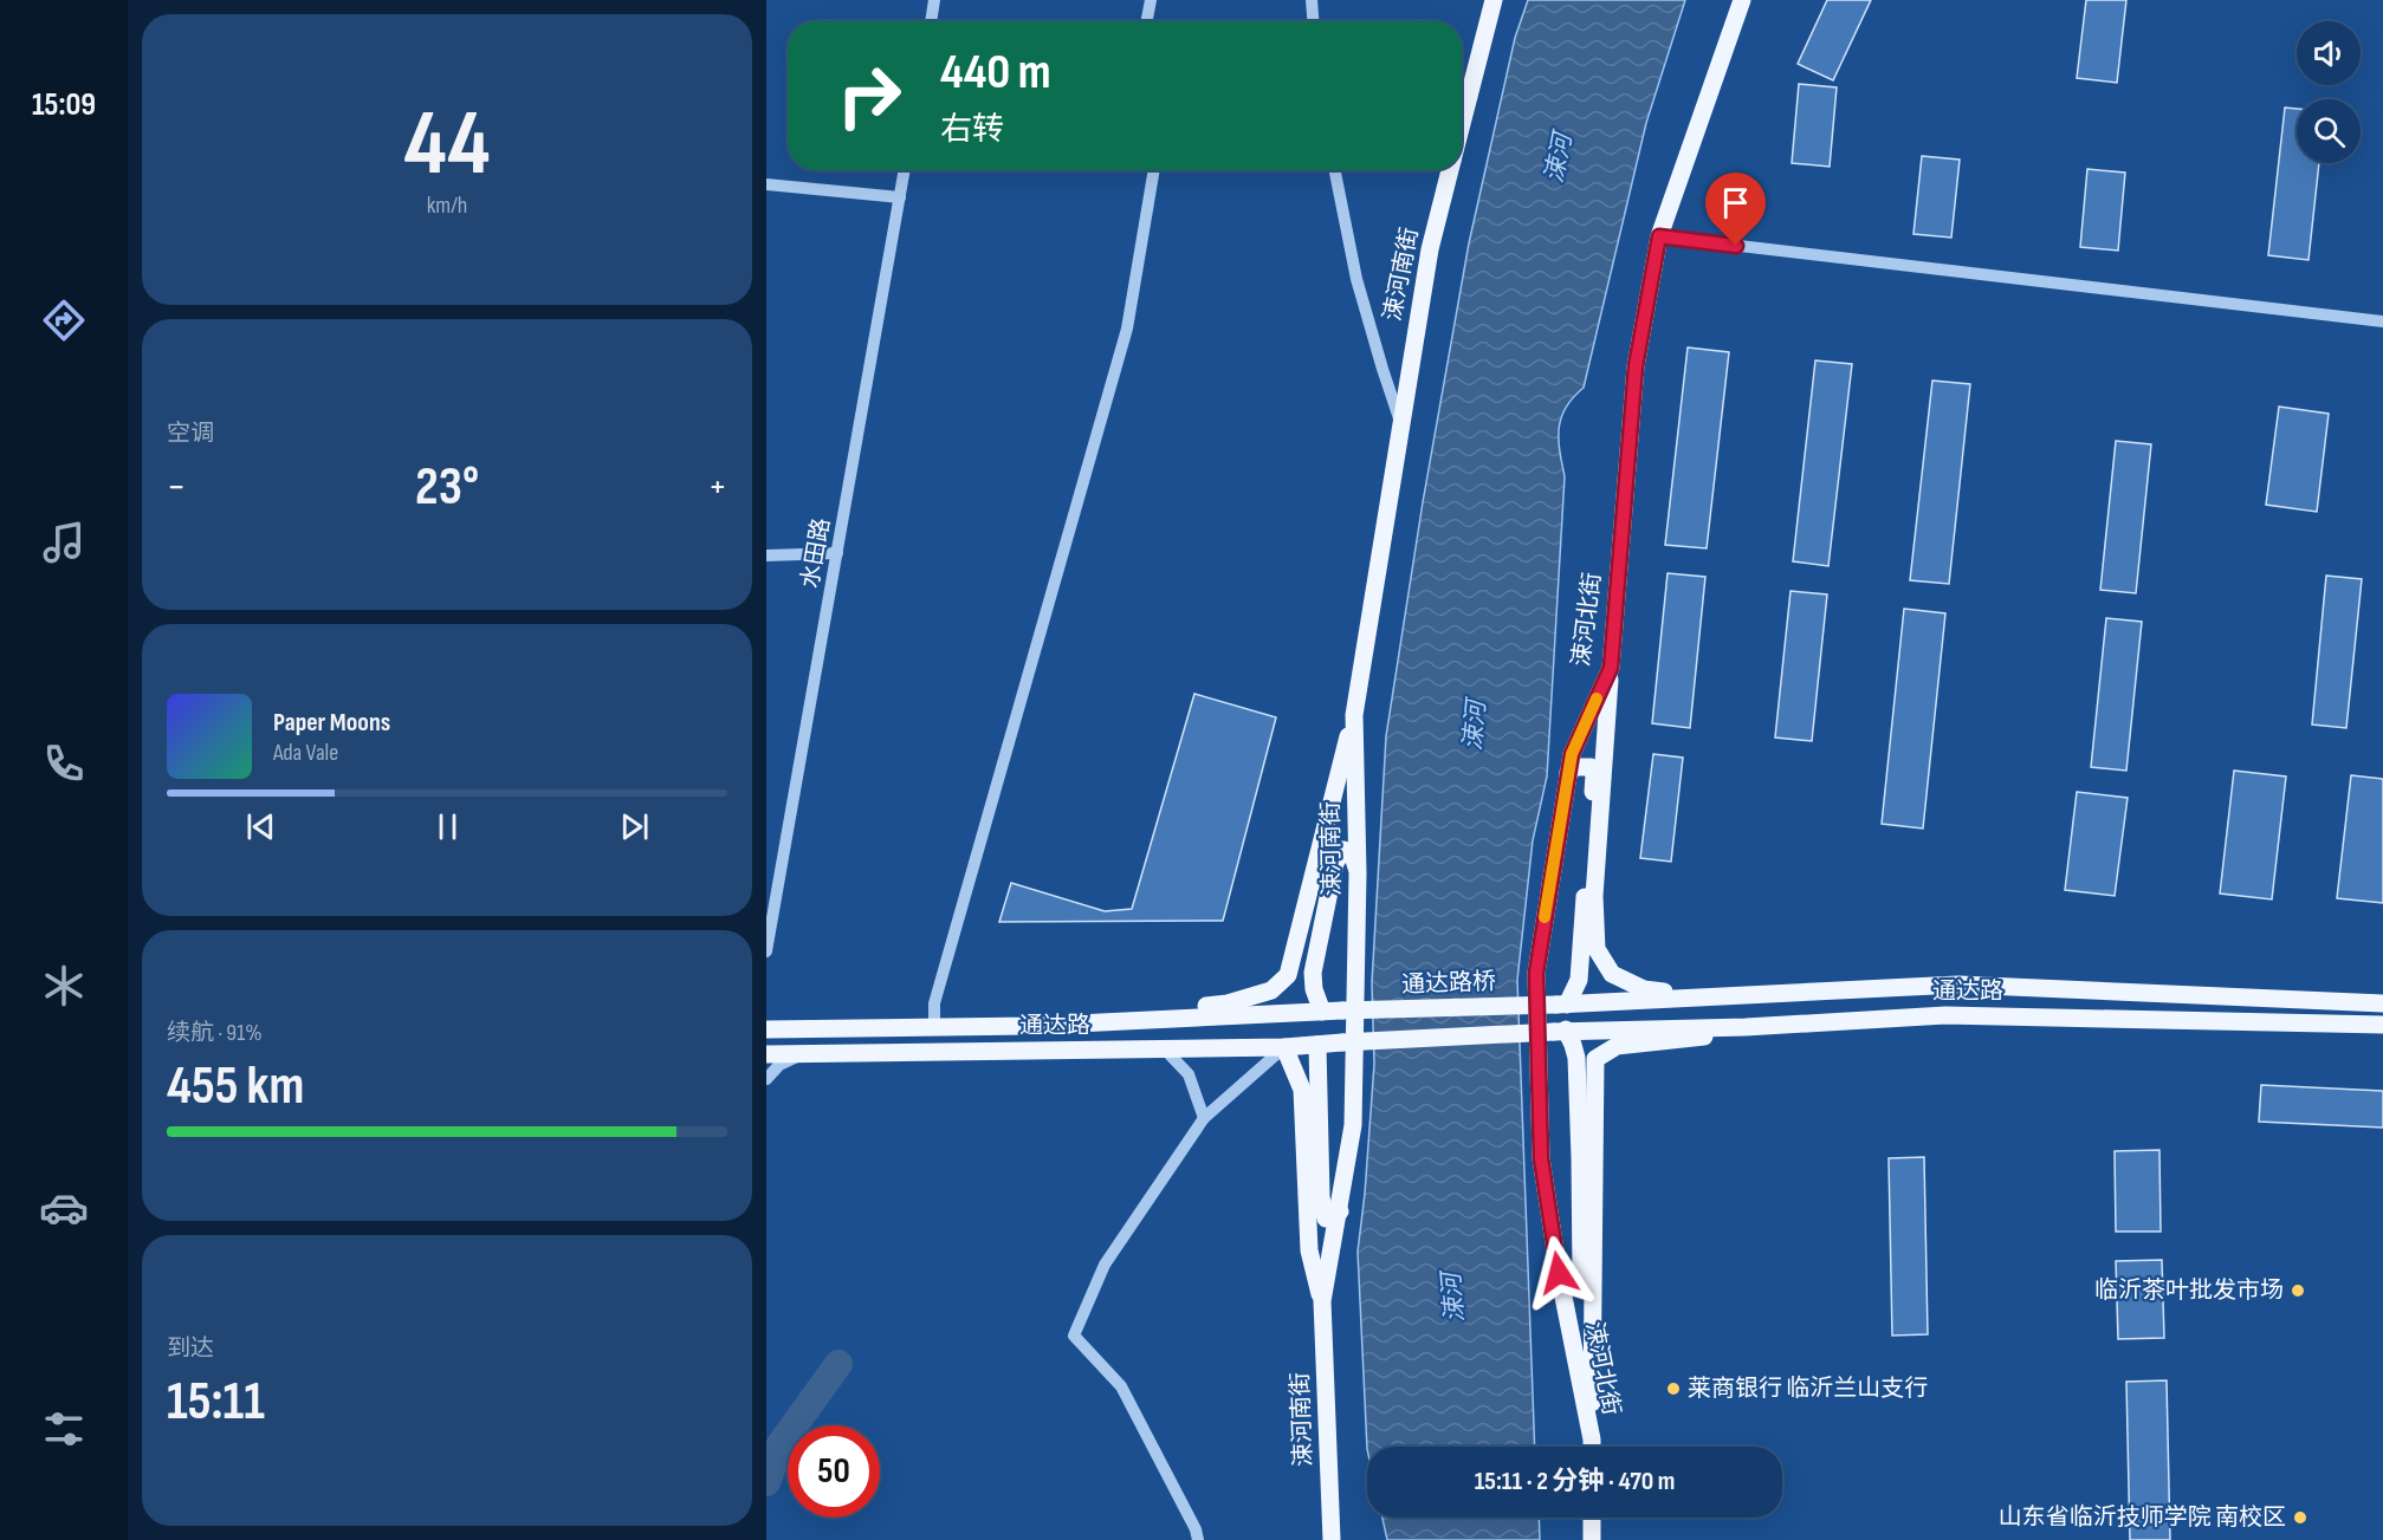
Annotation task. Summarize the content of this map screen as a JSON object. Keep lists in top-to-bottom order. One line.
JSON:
{"streets":{"main road":["涑河南街","涑河北街","通达路桥","通达路"],"street":["水田路"]},"crossings":[["通达路桥","通达路"]],"water":["涑河"],"places":["临沂茶叶批发市场","莱商银行 临沂兰山支行","山东省临沂技师学院 南校区"],"page":{"tabs":"15:09","tile":[["44","km/h"],"空调",["续航 · 91%","455 km"],["到达","15:11"]],"turn":["440 m","右转"],"heat":["−","23°","+"],"song":["Paper Moons","Ada Vale"],"limit":"50","trip":"15:11 · 2 分钟 · 470 m"}}
